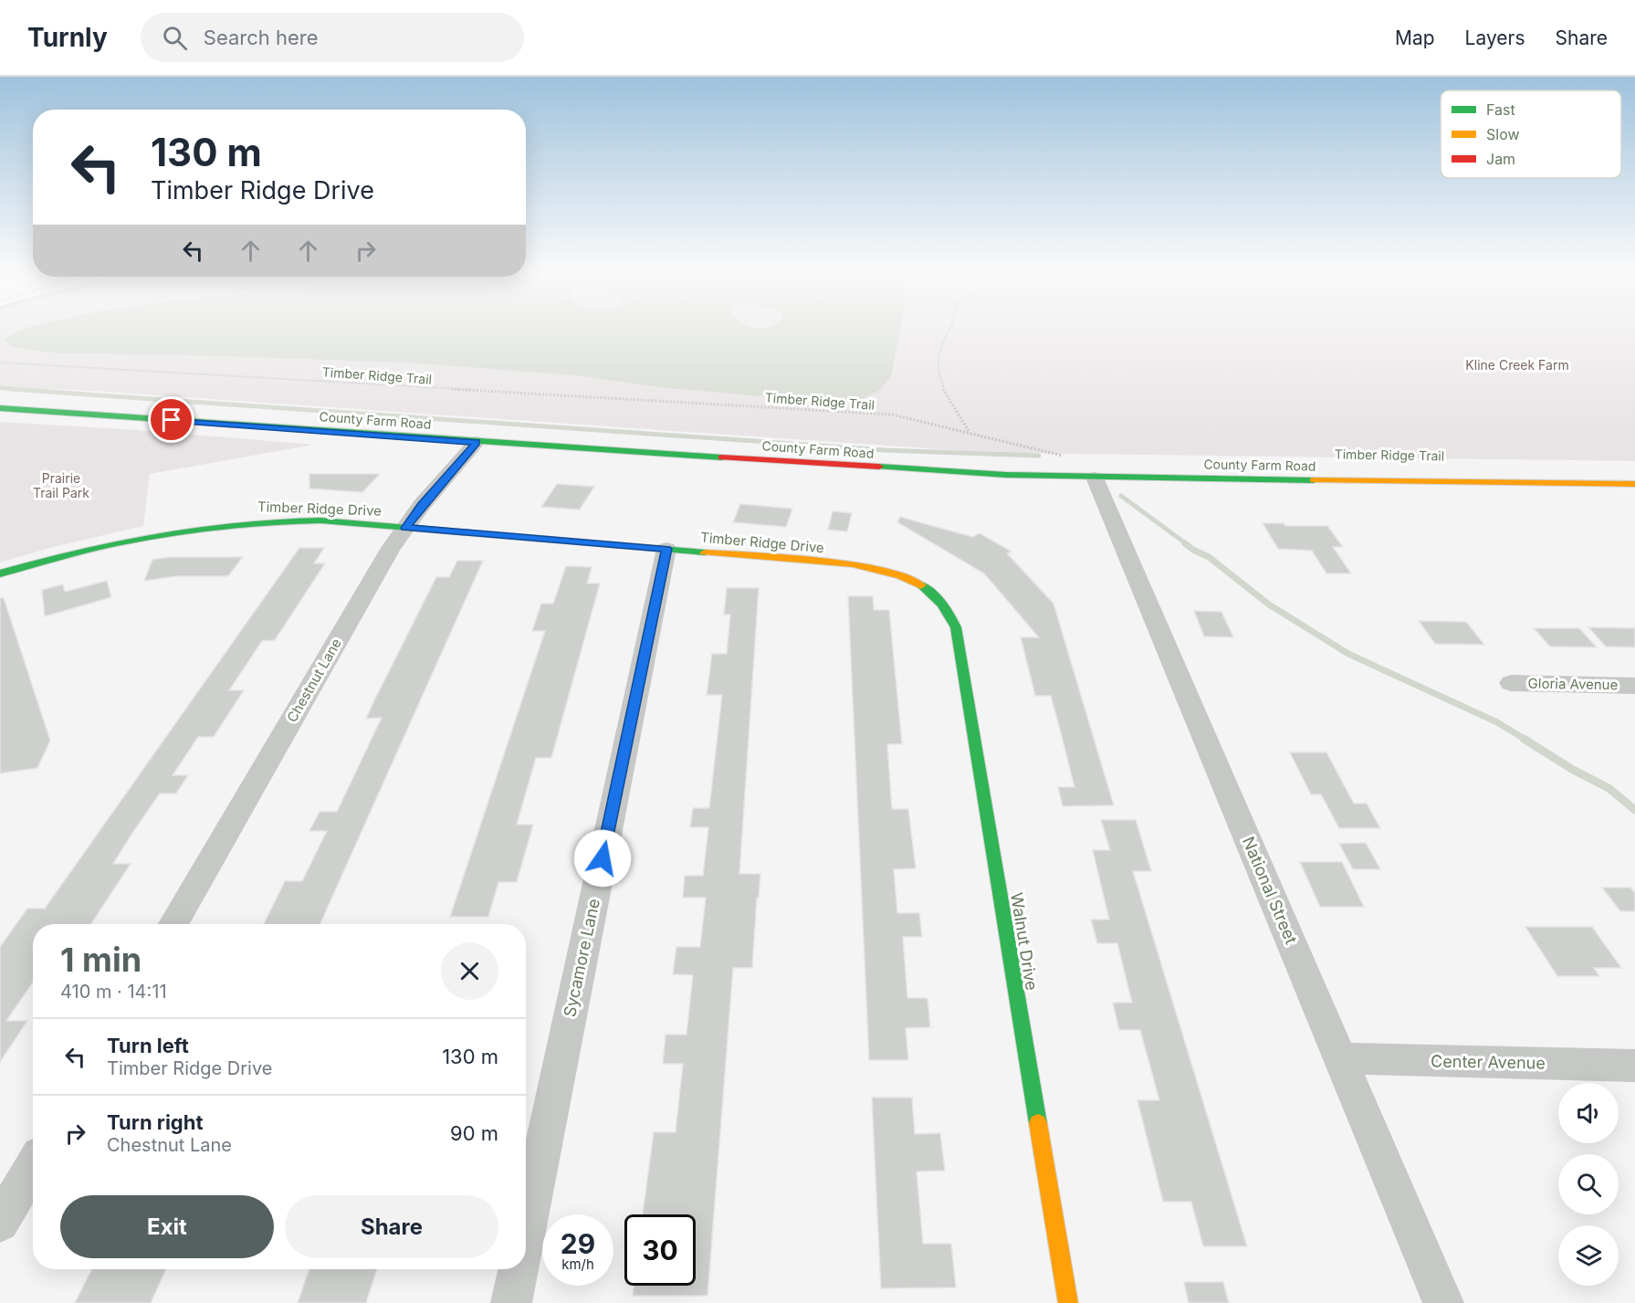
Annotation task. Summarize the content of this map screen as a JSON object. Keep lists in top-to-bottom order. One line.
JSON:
{"streets":{"main road":["County Farm Road","Timber Ridge Drive","Walnut Drive"],"street":["Chestnut Lane","Gloria Avenue","National Street","Sycamore Lane","Center Avenue"],"path":["Timber Ridge Trail"]},"crossings":[["County Farm Road","Chestnut Lane"],["County Farm Road","National Street"],["Timber Ridge Drive","Chestnut Lane"],["Timber Ridge Drive","Walnut Drive"],["Timber Ridge Drive","Sycamore Lane"],["National Street","Center Avenue"]],"parks":["Kline Creek Farm","Prairie Trail Park"],"legend":["Fast","Slow","Jam"],"page":{"header":"Turnly","search":"Search here","nav":["Map","Layers","Share"],"turn":["130 m","Timber Ridge Drive"],"heading":["1 min","410 m · 14:11"],"list":[{"name":"Turn left","note":"Timber Ridge Drive","value":"130 m"},{"name":"Turn right","note":"Chestnut Lane","value":"90 m"}],"buttons":["Exit","Share"],"speed":"29 km/h","limit":"30"}}
